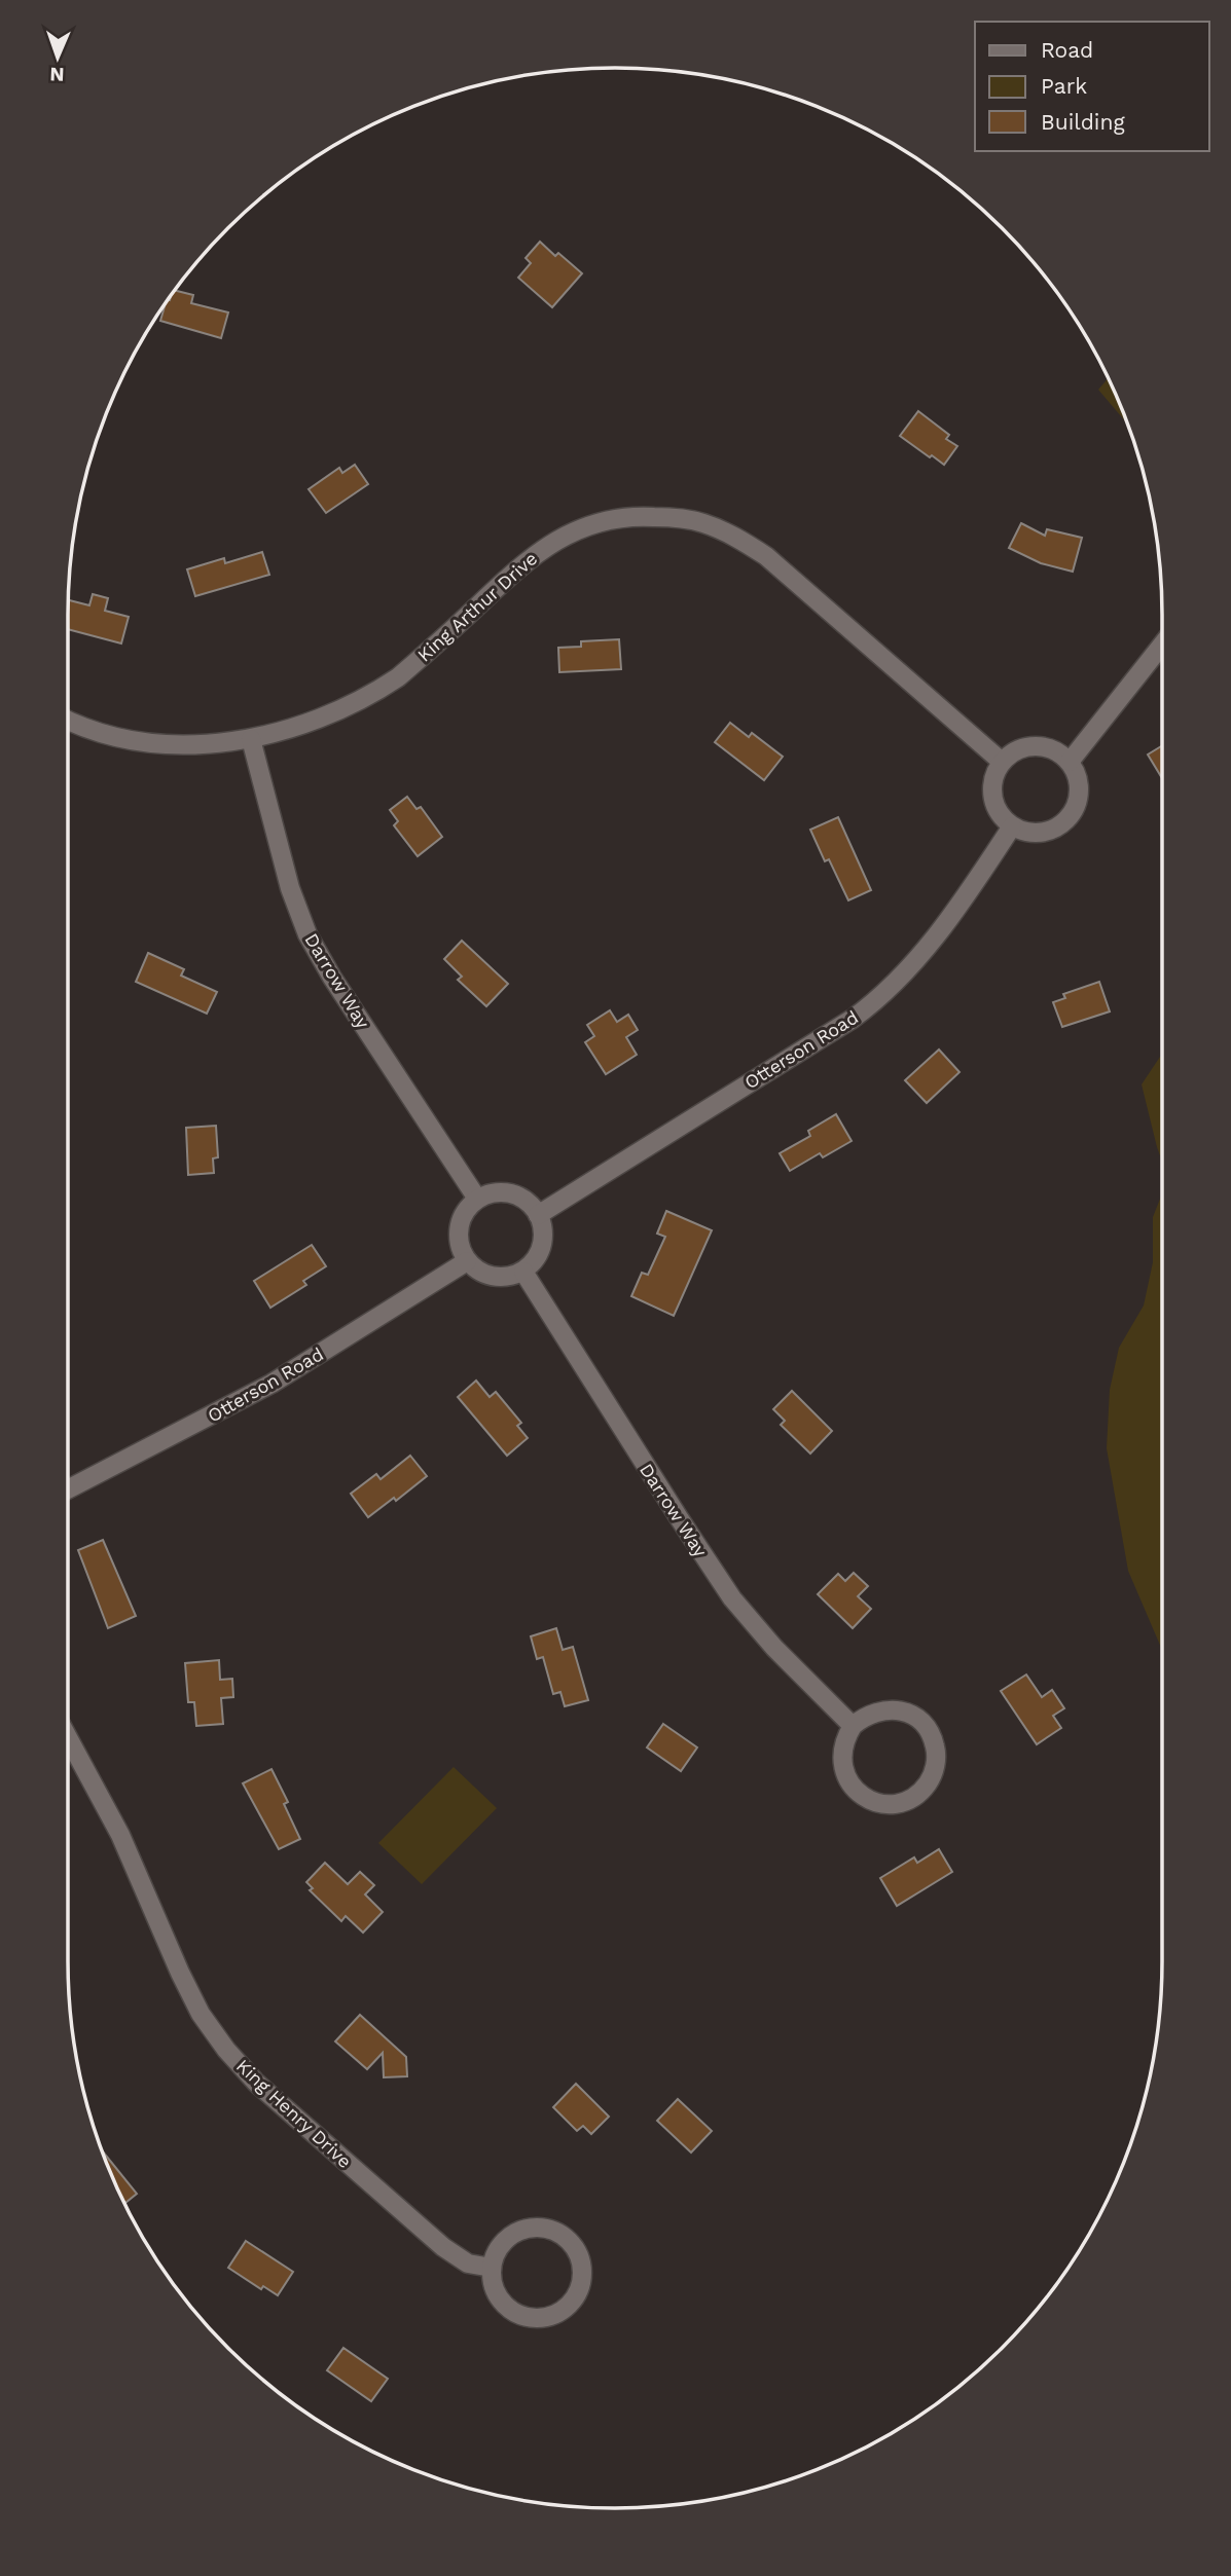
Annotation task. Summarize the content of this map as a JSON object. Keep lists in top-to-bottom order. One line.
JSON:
{"streets":{"street":["King Arthur Drive","Darrow Way","Otterson Road","King Henry Drive"]},"crossings":[["King Arthur Drive","Darrow Way"],["King Arthur Drive","Otterson Road"],["Darrow Way","Otterson Road"]],"legend":["Road","Park","Building"],"north":"bottom"}
